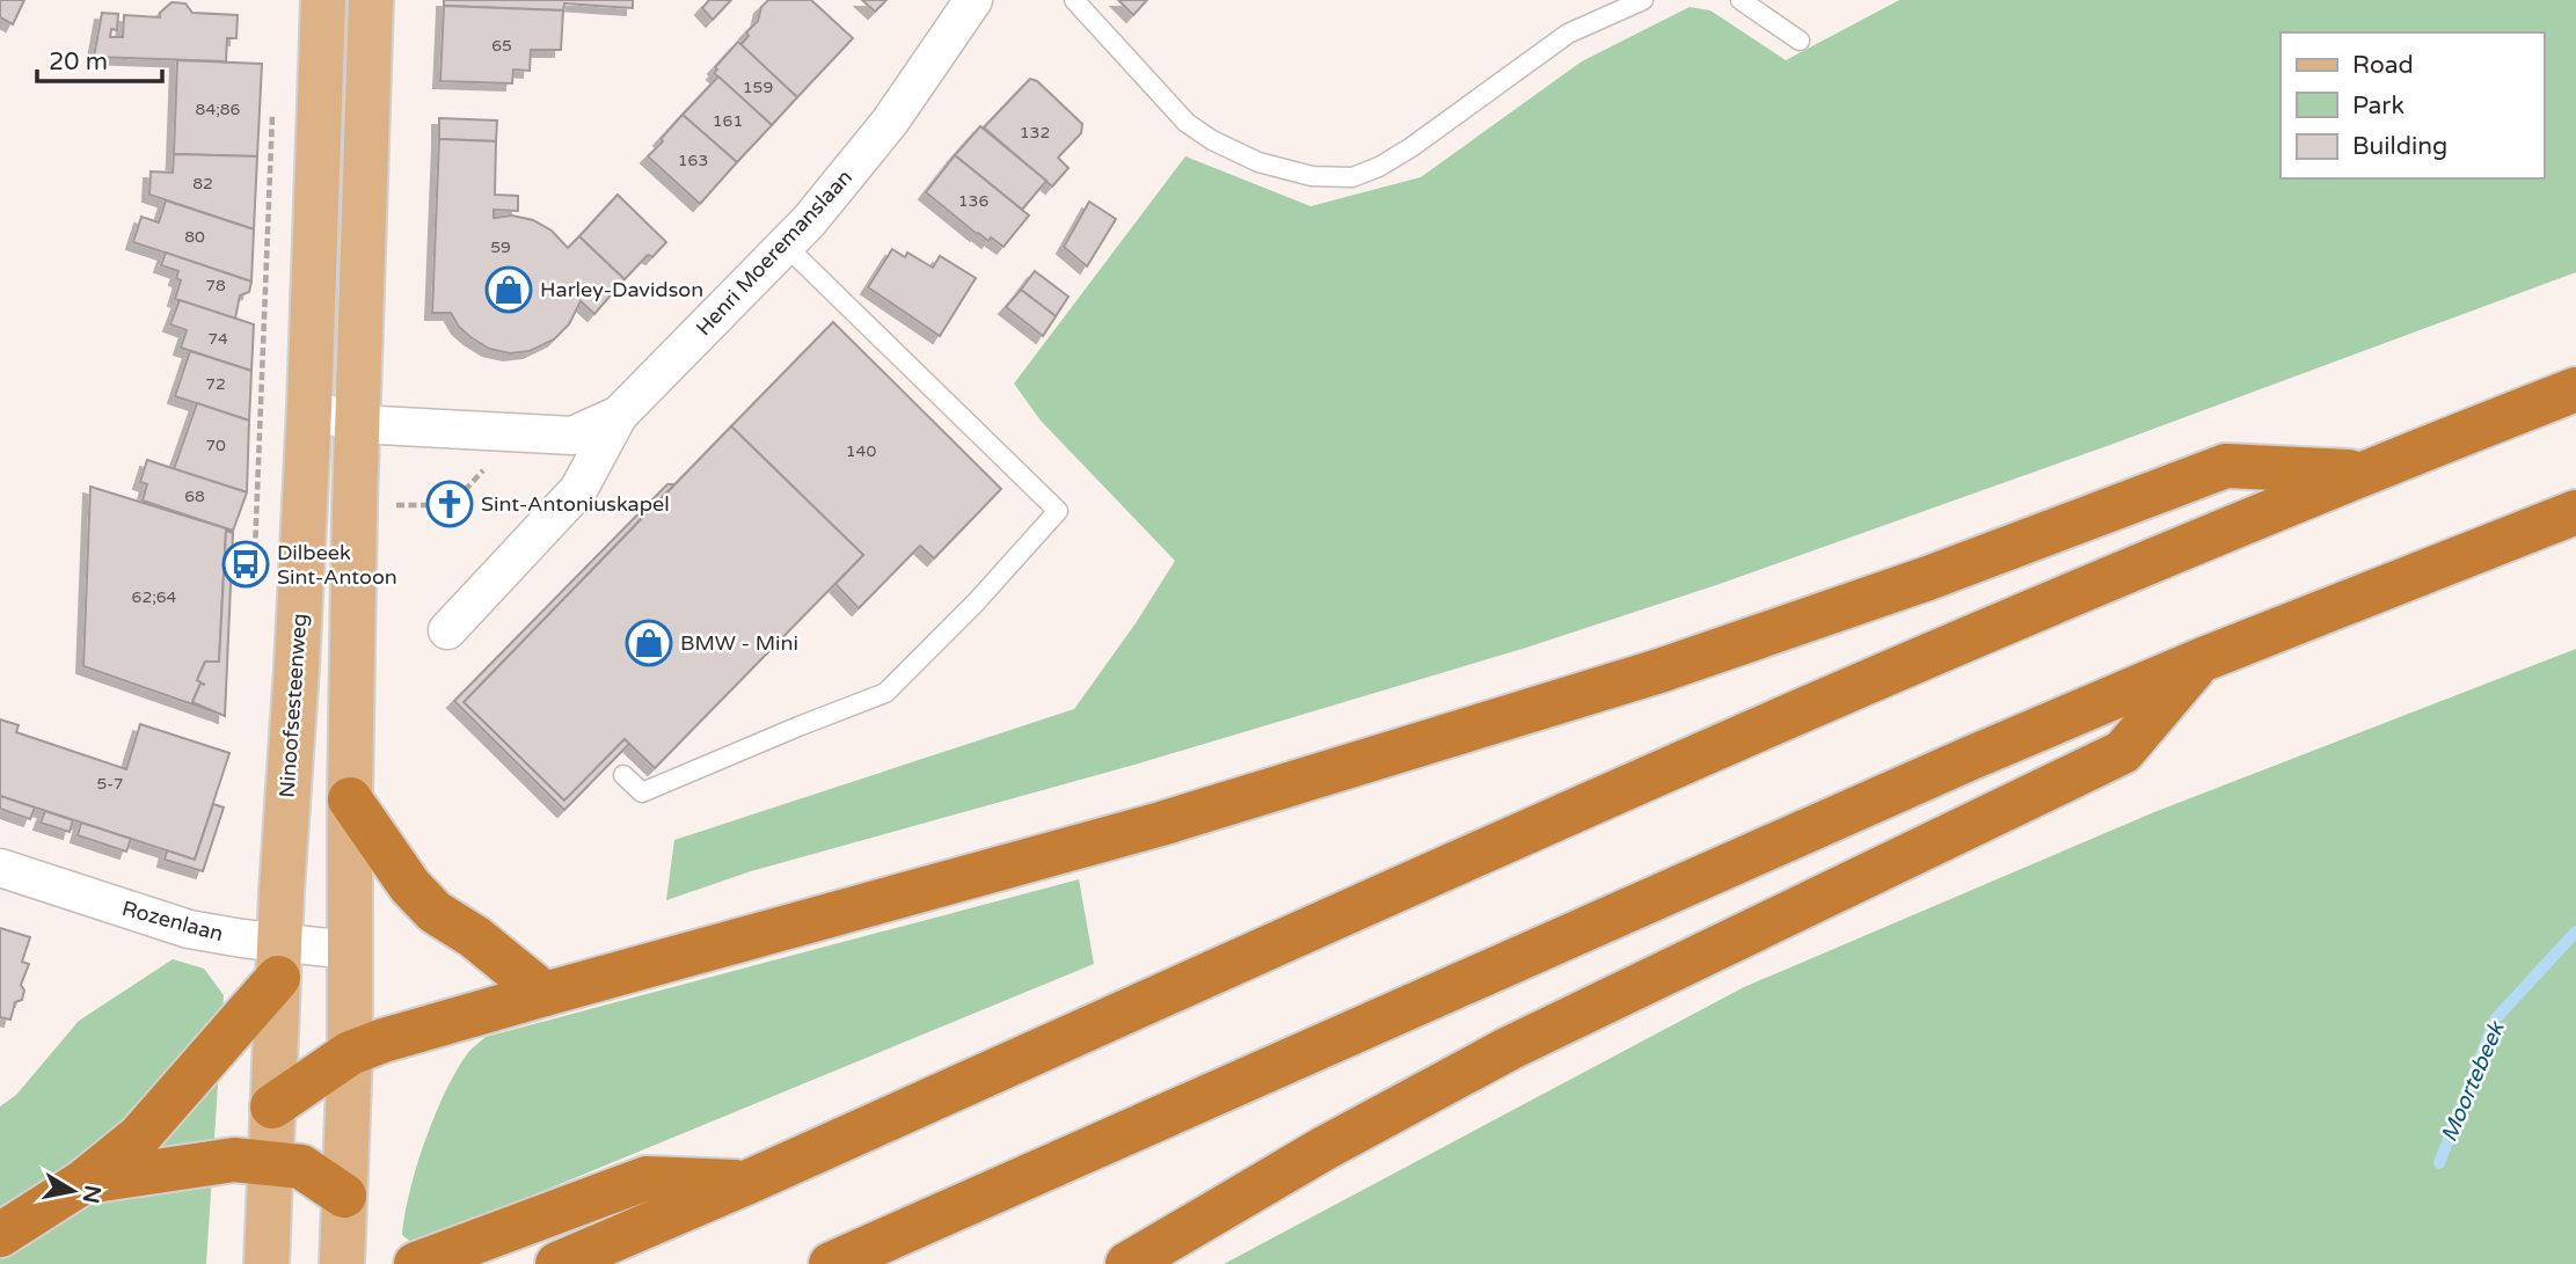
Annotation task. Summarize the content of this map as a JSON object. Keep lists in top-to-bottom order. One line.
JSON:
{"streets":{"main road":["Ninoofsesteenweg"],"street":["Henri Moeremanslaan","Rozenlaan"]},"crossings":[["Henri Moeremanslaan","Ninoofsesteenweg"],["Ninoofsesteenweg","Rozenlaan"]],"water":["Moortebeek"],"places":{"shop":["Harley-Davidson","BMW - Mini"],"church":["Sint-Antoniuskapel"],"bus stop":["Dilbeek Sint-Antoon"]},"house_numbers":["65","159","84;86","161","132","163","82","136","80","59","78","74","72","70","140","68","62;64","5-7"],"legend":["Road","Park","Building"],"scale_bar":"20 m","north":"right"}
